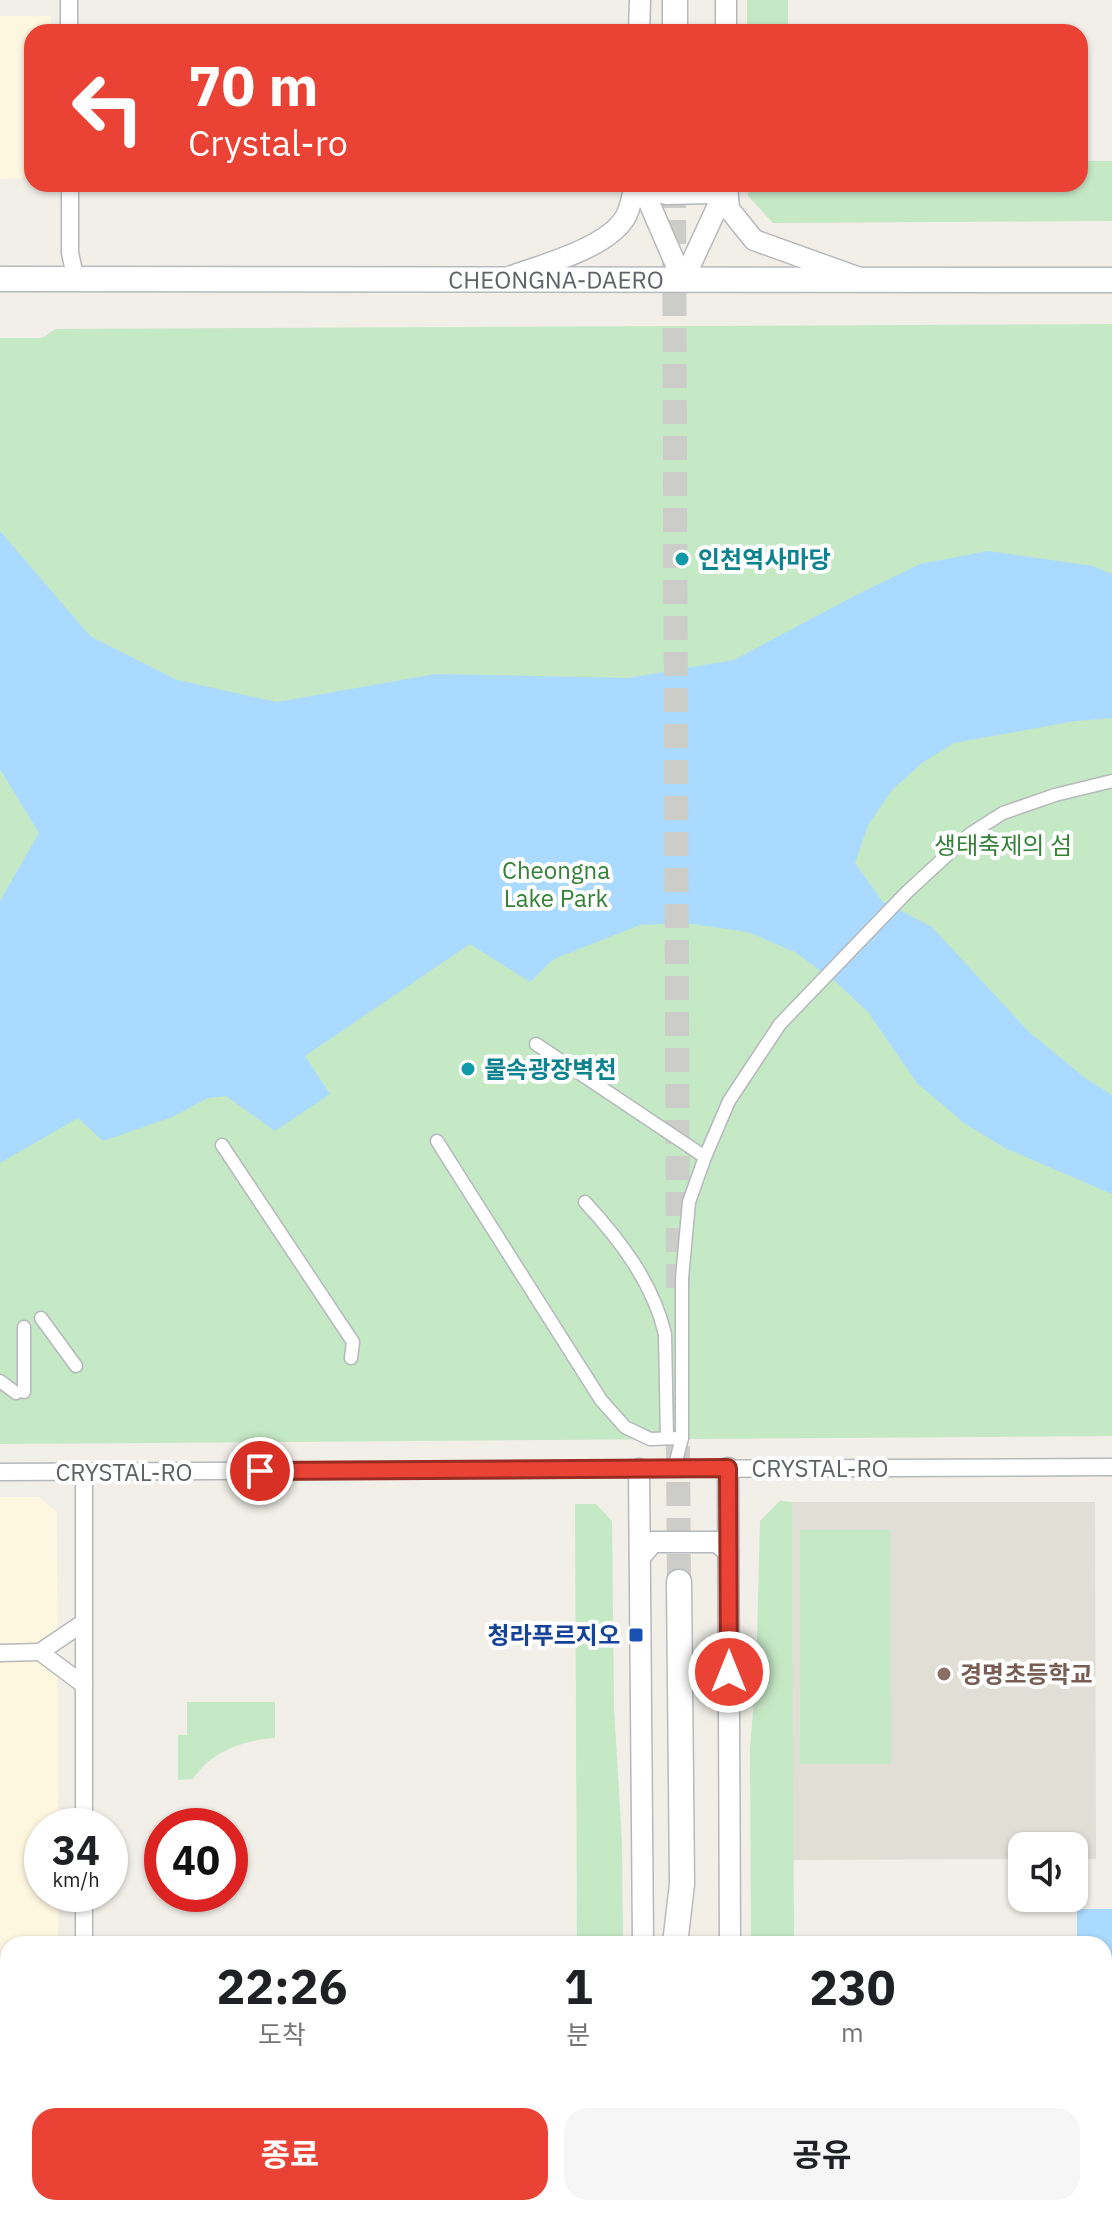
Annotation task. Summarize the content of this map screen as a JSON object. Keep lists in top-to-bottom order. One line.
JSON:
{"streets":{"main road":["CHEONGNA-DAERO"],"street":["CRYSTAL-RO"]},"parks":["생태축제의 섬","Cheongna Lake Park"],"places":{"other":["인천역사마당","물속광장벽천","경명초등학교"],"transit":["청라푸르지오"]},"page":{"turn":["70 m","Crystal-ro"],"speed":"34 km/h","limit":"40","eta":["22:26","도착","1","분","230","m"],"buttons":["종료","공유"]}}
